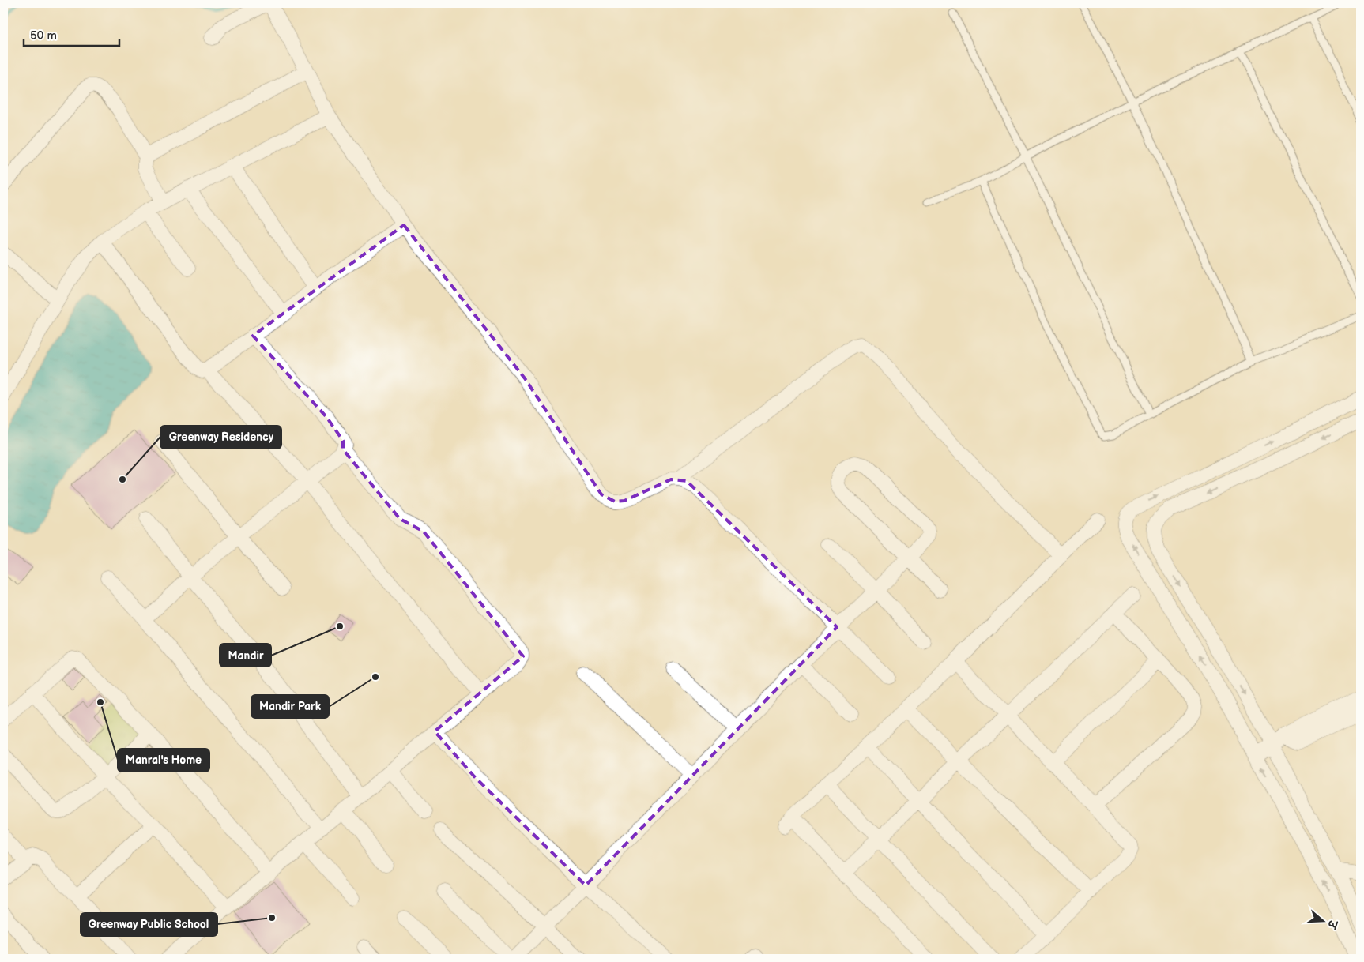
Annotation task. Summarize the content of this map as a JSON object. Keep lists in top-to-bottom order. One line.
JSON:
{"places":["Greenway Residency","Mandir","Mandir Park","Manral's Home","Greenway Public School"],"scale_bar":"50 m","north":"right"}
